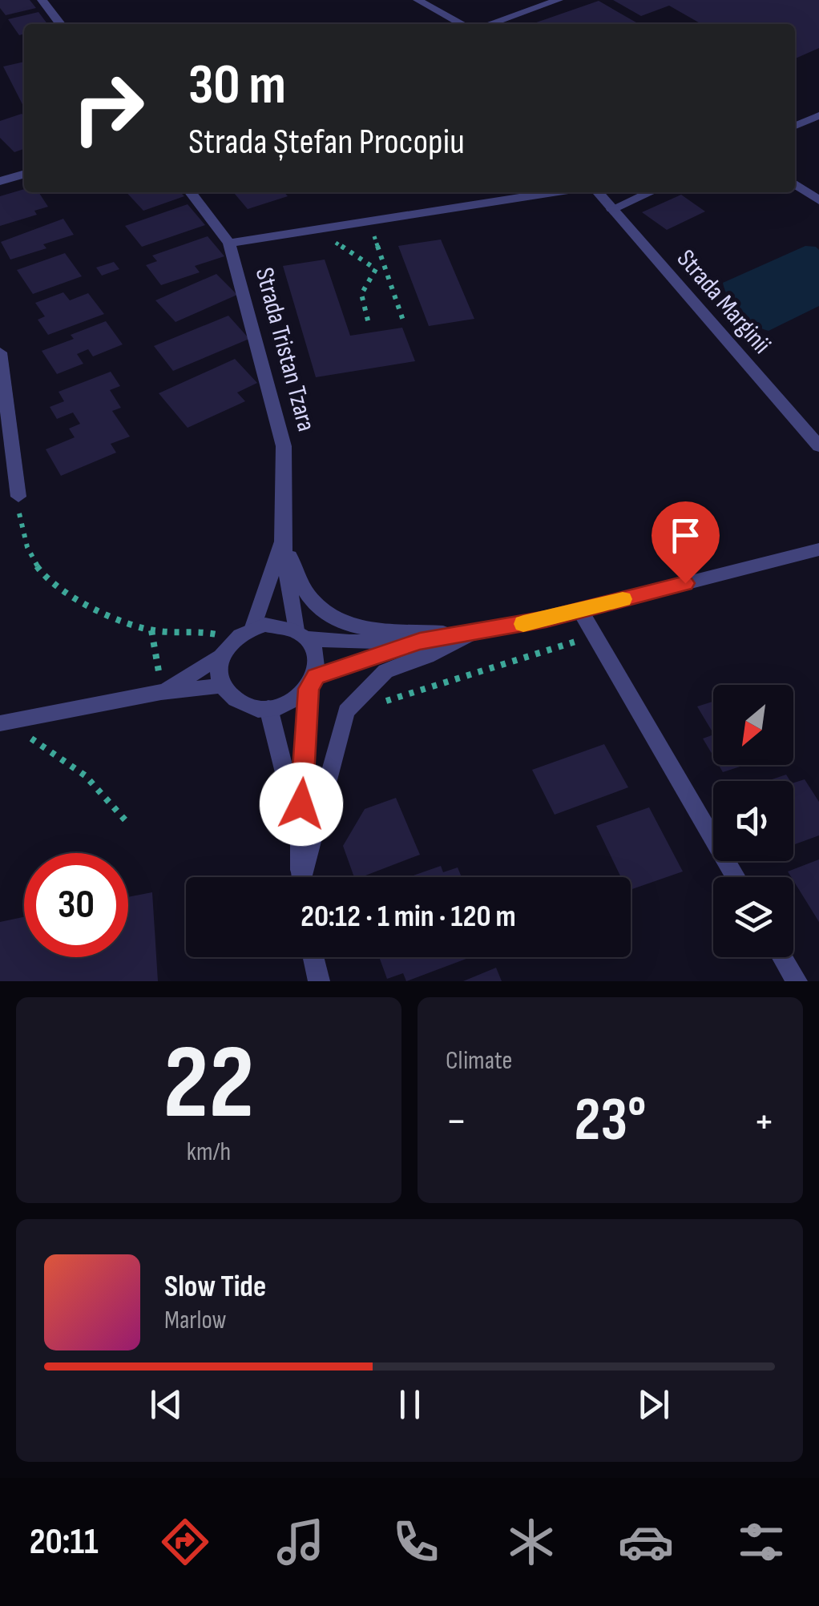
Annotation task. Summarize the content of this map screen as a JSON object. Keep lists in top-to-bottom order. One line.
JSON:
{"streets":{"street":["Strada Marginii","Strada Tristan Tzara"]},"north":"bottom left","page":{"turn":["30 m","Strada Ștefan Procopiu"],"limit":"30","trip":"20:12 · 1 min · 120 m","tile":[["22","km/h"],"Climate"],"heat":["−","23°","+"],"song":["Slow Tide","Marlow"],"tabs":"20:11"}}
